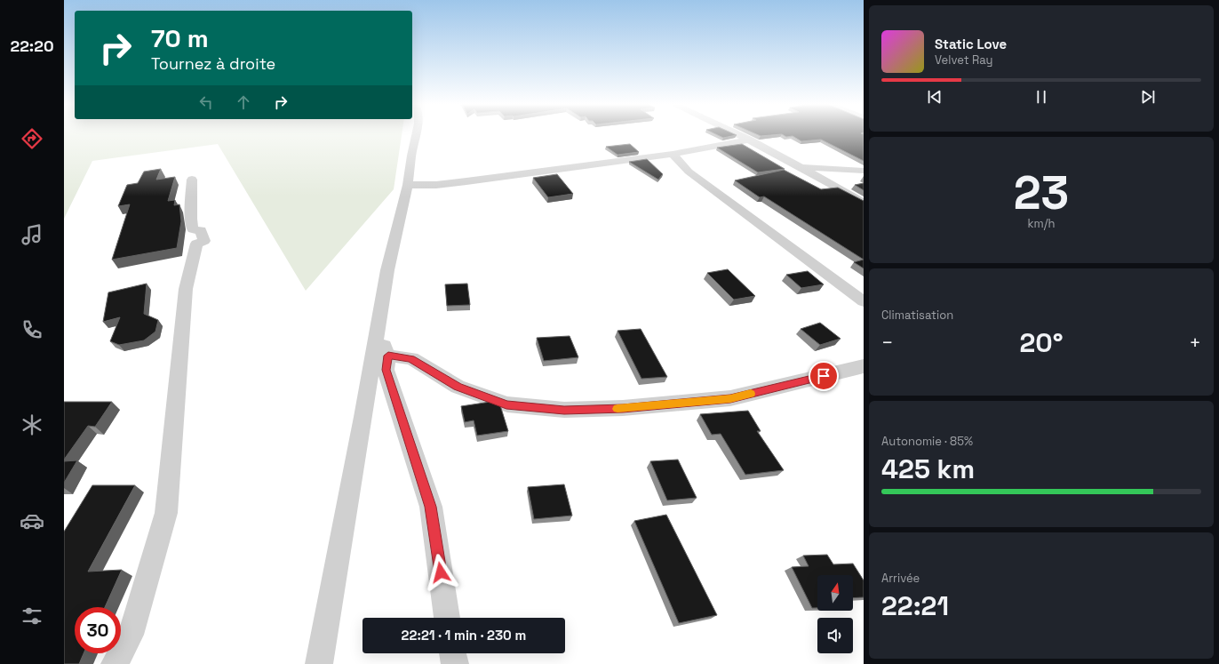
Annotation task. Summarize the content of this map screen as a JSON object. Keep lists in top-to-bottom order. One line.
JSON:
{"north":"top","page":{"tabs":"22:20","turn":["70 m","Tournez à droite"],"song":["Static Love","Velvet Ray"],"tile":[["23","km/h"],"Climatisation",["Autonomie · 85%","425 km"],["Arrivée","22:21"]],"heat":["−","20°","+"],"limit":"30","trip":"22:21 · 1 min · 230 m"}}
